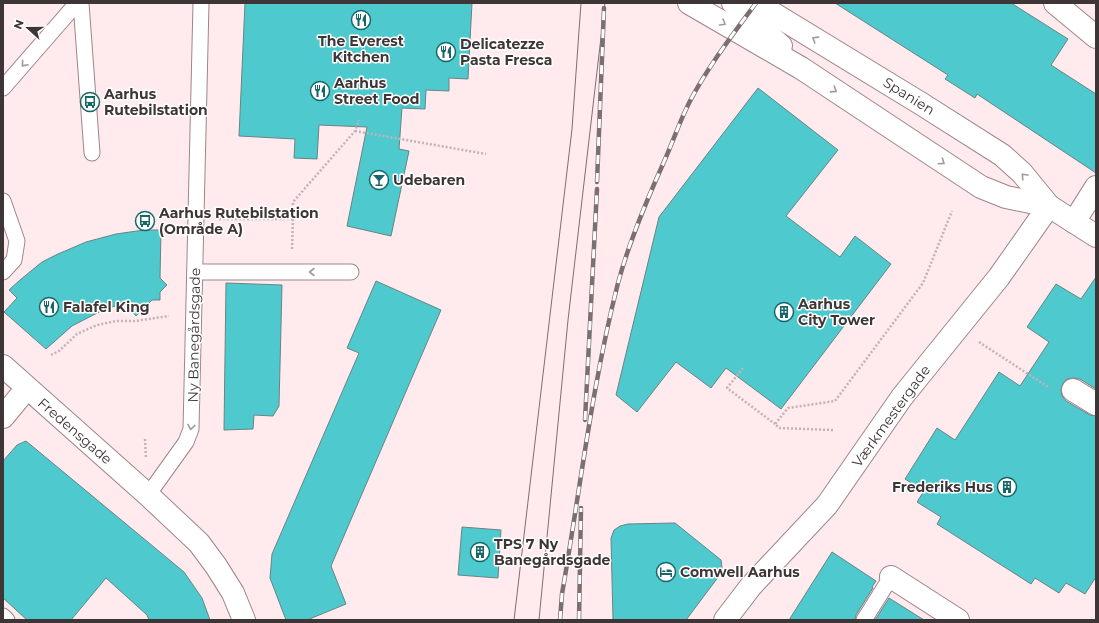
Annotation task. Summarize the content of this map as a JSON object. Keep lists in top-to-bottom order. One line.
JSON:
{"streets":{"street":["Spanien","Værkmestergade","Fredensgade"],"lane":["Ny Banegårdsgade"]},"crossings":[["Spanien","Værkmestergade"],["Ny Banegårdsgade","Fredensgade"]],"one_way":["Ny Banegårdsgade"],"places":{"restaurant":["The Everest Kitchen","Delicatezze Pasta Fresca","Aarhus Street Food","Falafel King"],"bus stop":["Aarhus Rutebilstation","Aarhus Rutebilstation (Område A)"],"bar":["Udebaren"],"building":["Aarhus City Tower","Frederiks Hus","TPS 7 Ny Banegårdsgade"],"hotel":["Comwell Aarhus"]},"north":"left"}
